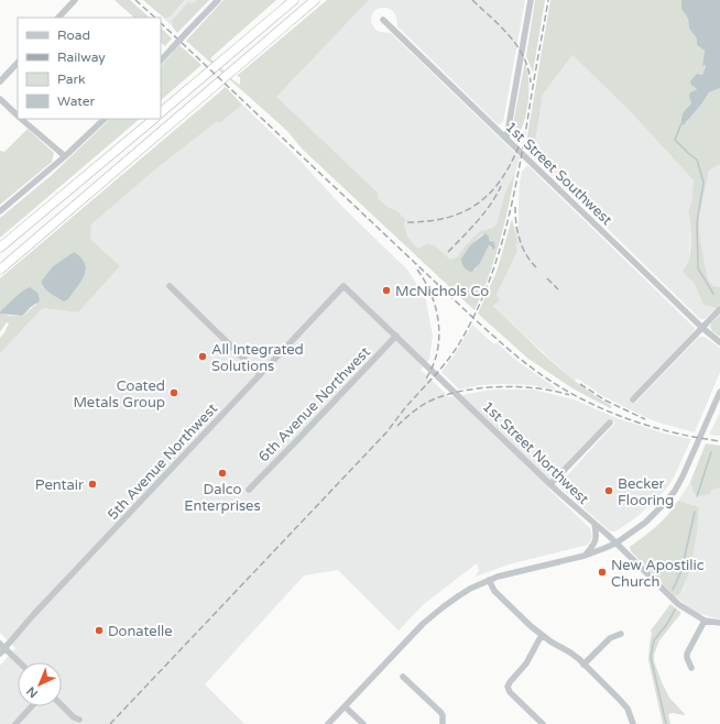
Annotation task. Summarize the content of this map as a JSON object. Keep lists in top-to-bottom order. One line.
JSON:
{"streets":{"street":["1st Street Southwest","6th Avenue Northwest","1st Street Northwest","5th Avenue Northwest"]},"crossings":[["6th Avenue Northwest","1st Street Northwest"],["1st Street Northwest","5th Avenue Northwest"]],"places":["McNichols Co","All Integrated Solutions","Coated Metals Group","Dalco Enterprises","Pentair","Becker Flooring","New Apostilic Church","Donatelle"],"legend":["Road","Railway","Park","Water"],"north":"bottom left"}
